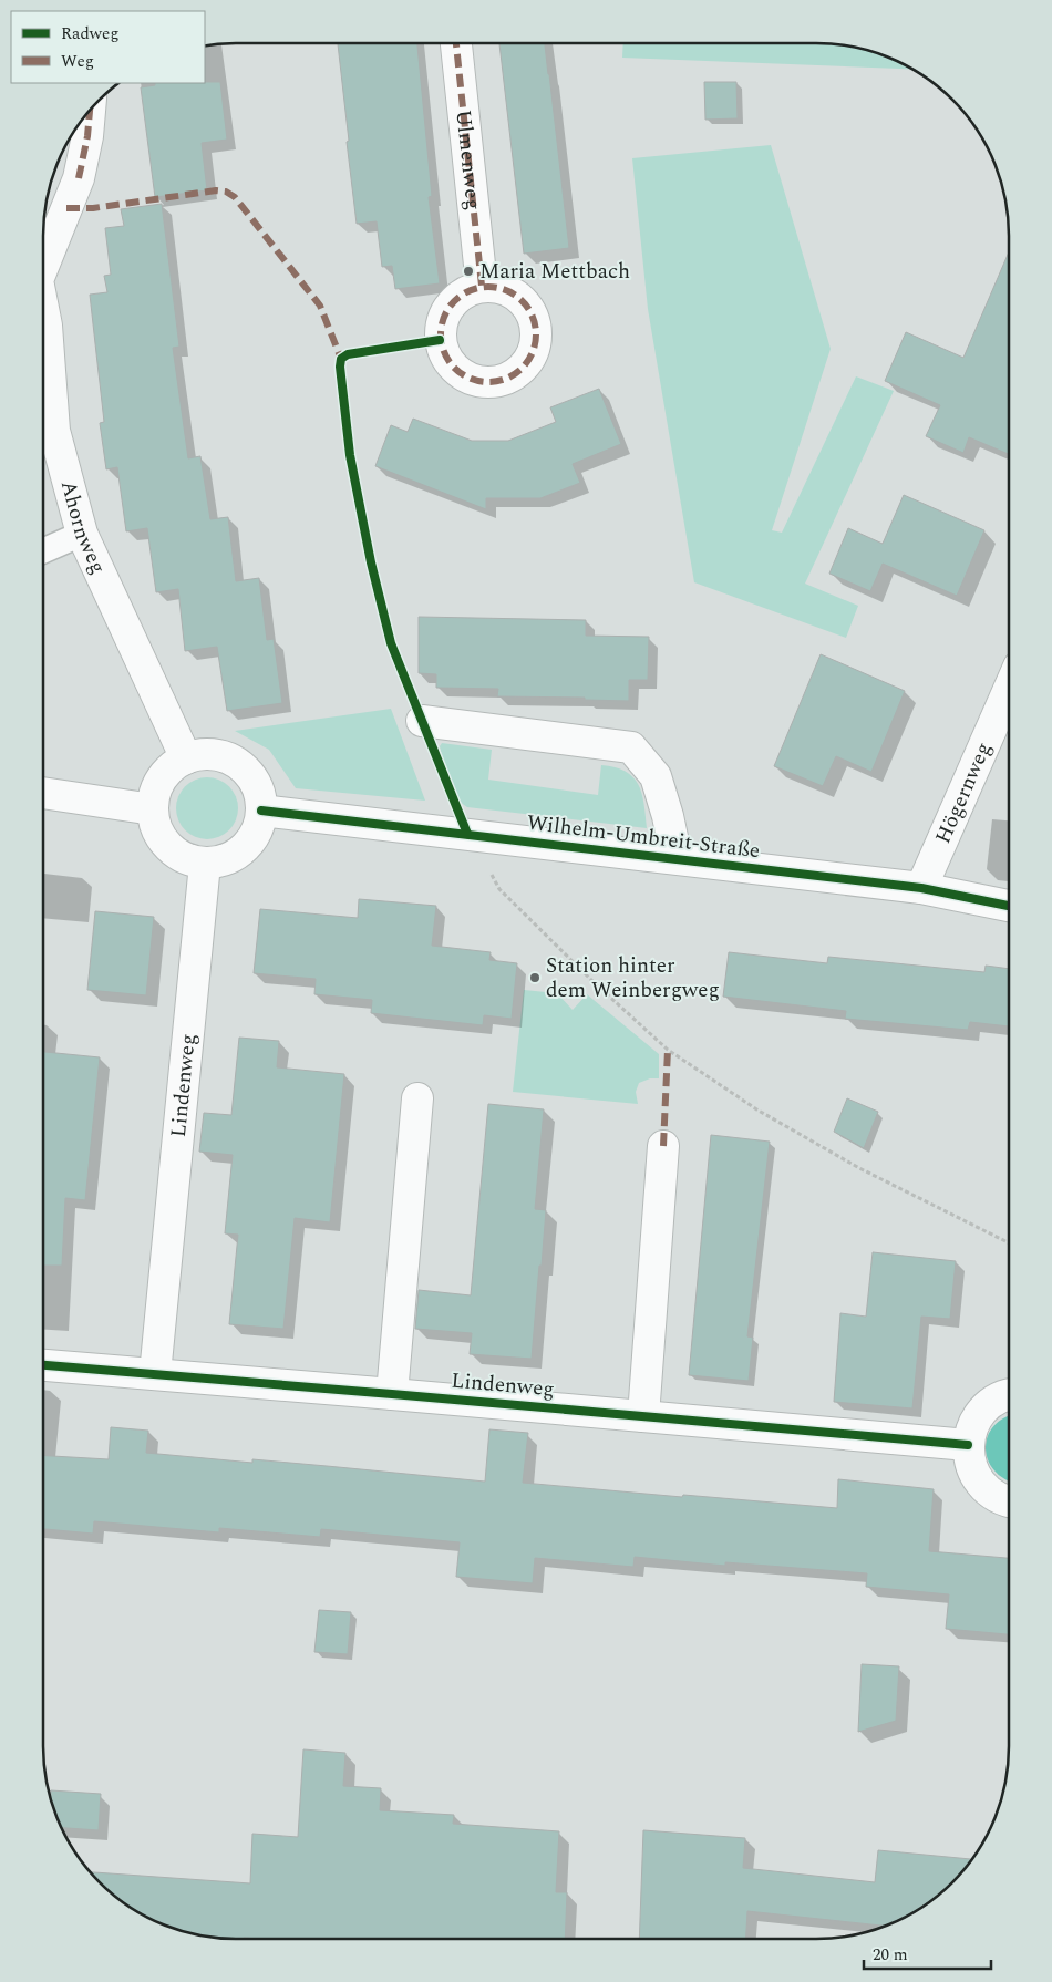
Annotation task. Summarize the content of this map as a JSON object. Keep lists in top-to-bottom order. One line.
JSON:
{"streets":{"street":["Ulmenweg","Ahornweg","Högernweg","Wilhelm-Umbreit-Straße","Lindenweg"]},"crossings":[["Ahornweg","Wilhelm-Umbreit-Straße"],["Ahornweg","Lindenweg"],["Högernweg","Wilhelm-Umbreit-Straße"],["Wilhelm-Umbreit-Straße","Lindenweg"]],"places":["Maria Mettbach","Station hinter dem Weinbergweg"],"legend":["Radweg","Weg"],"scale_bar":"20 m"}
